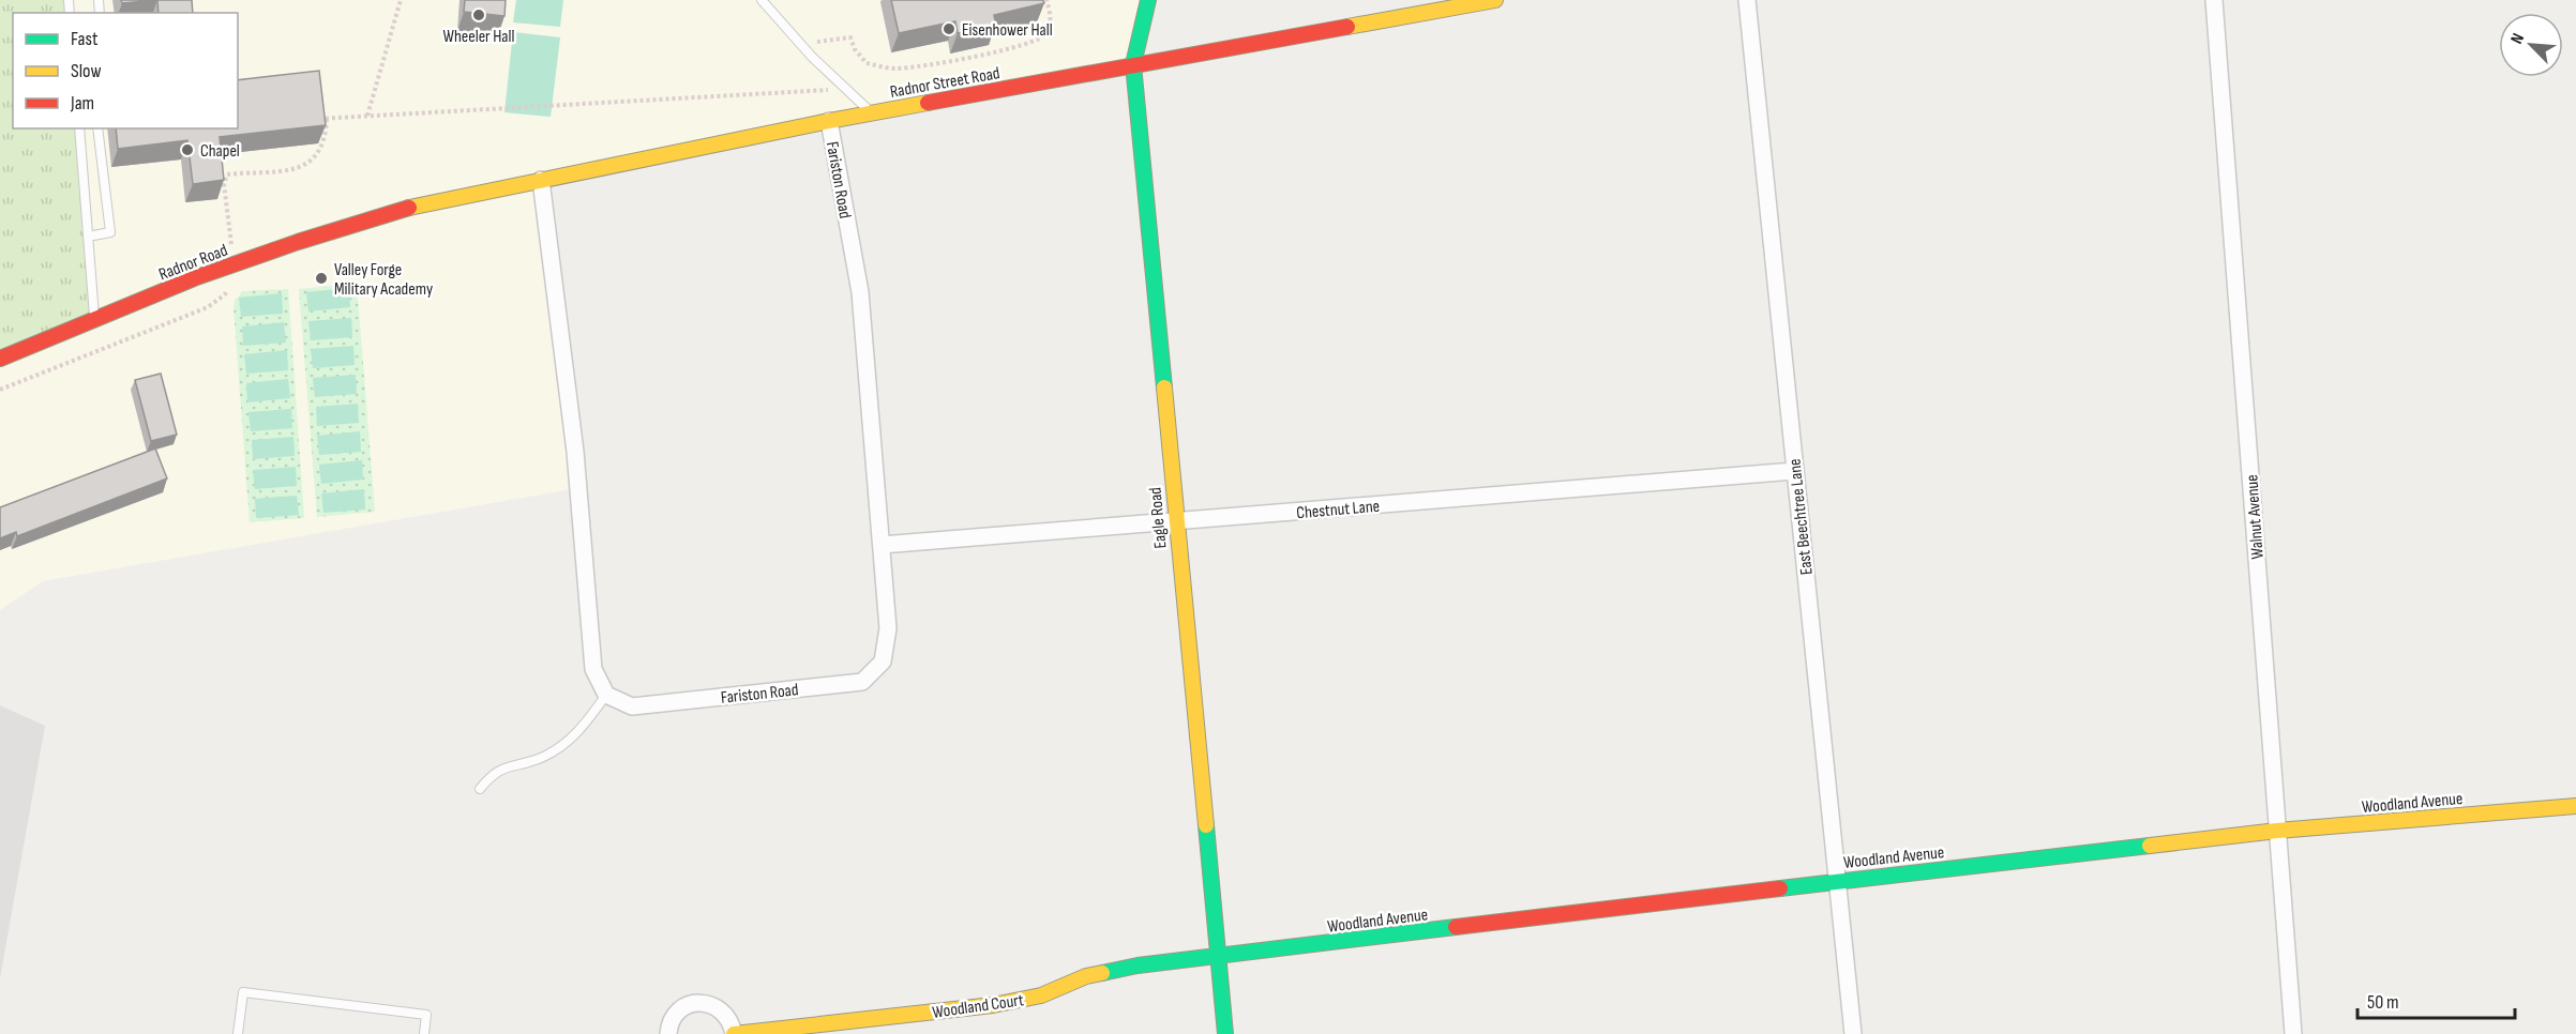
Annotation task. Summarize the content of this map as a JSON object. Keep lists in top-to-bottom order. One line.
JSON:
{"streets":{"street":["Radnor Street Road","Fariston Road","Radnor Road","Chestnut Lane","East Beechtree Lane","Walnut Avenue","Eagle Road","Woodland Avenue","Woodland Court"]},"crossings":[["Radnor Street Road","Fariston Road"],["Radnor Street Road","Radnor Road"],["Radnor Street Road","Eagle Road"],["Fariston Road","Chestnut Lane"],["Chestnut Lane","East Beechtree Lane"],["Chestnut Lane","Eagle Road"],["East Beechtree Lane","Woodland Avenue"],["Walnut Avenue","Woodland Avenue"],["Eagle Road","Woodland Avenue"],["Eagle Road","Woodland Court"],["Woodland Avenue","Woodland Court"]],"places":["Wheeler Hall","Eisenhower Hall","Chapel","Valley Forge Military Academy"],"legend":["Fast","Slow","Jam"],"scale_bar":"50 m","north":"top left"}
